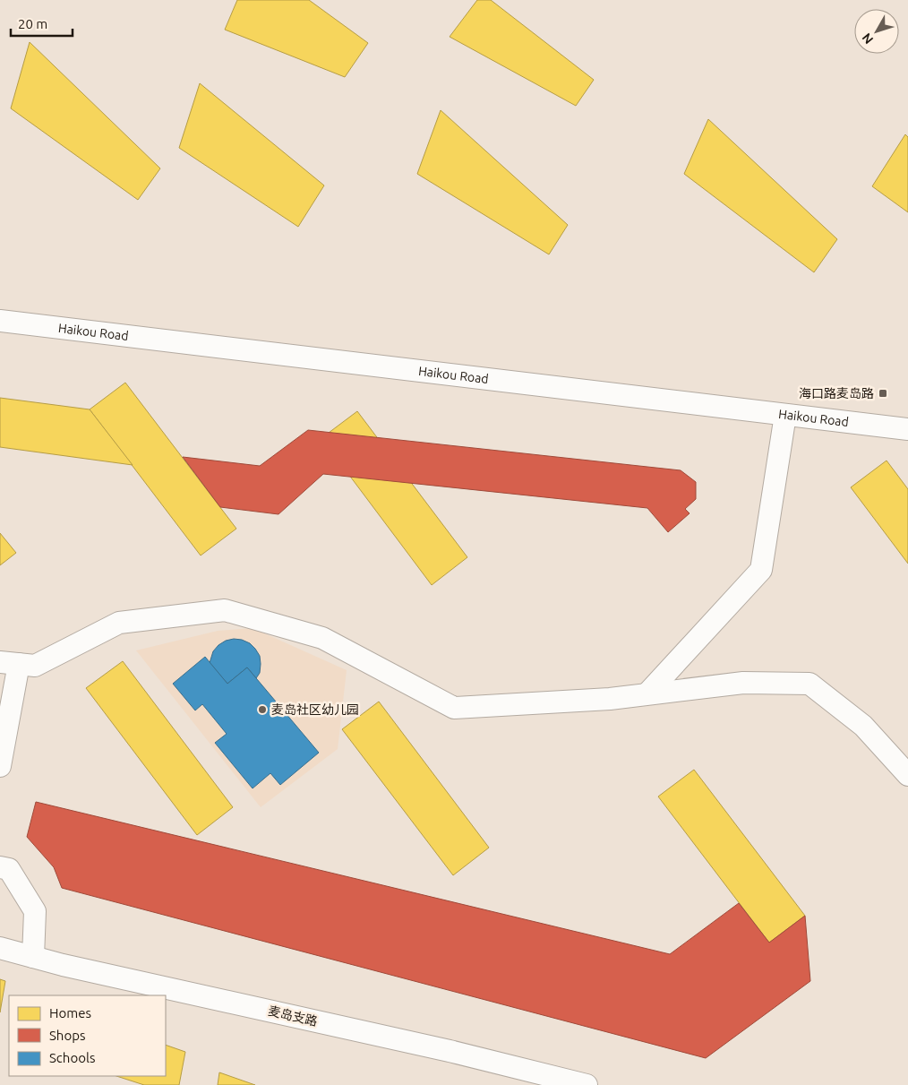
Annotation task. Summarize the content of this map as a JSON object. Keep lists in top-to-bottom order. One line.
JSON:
{"streets":{"street":["Haikou Road","麦岛支路"]},"places":{"transit":["海口路麦岛路"],"other":["麦岛社区幼儿园"]},"legend":["Homes","Shops","Schools"],"scale_bar":"20 m","north":"bottom left"}
